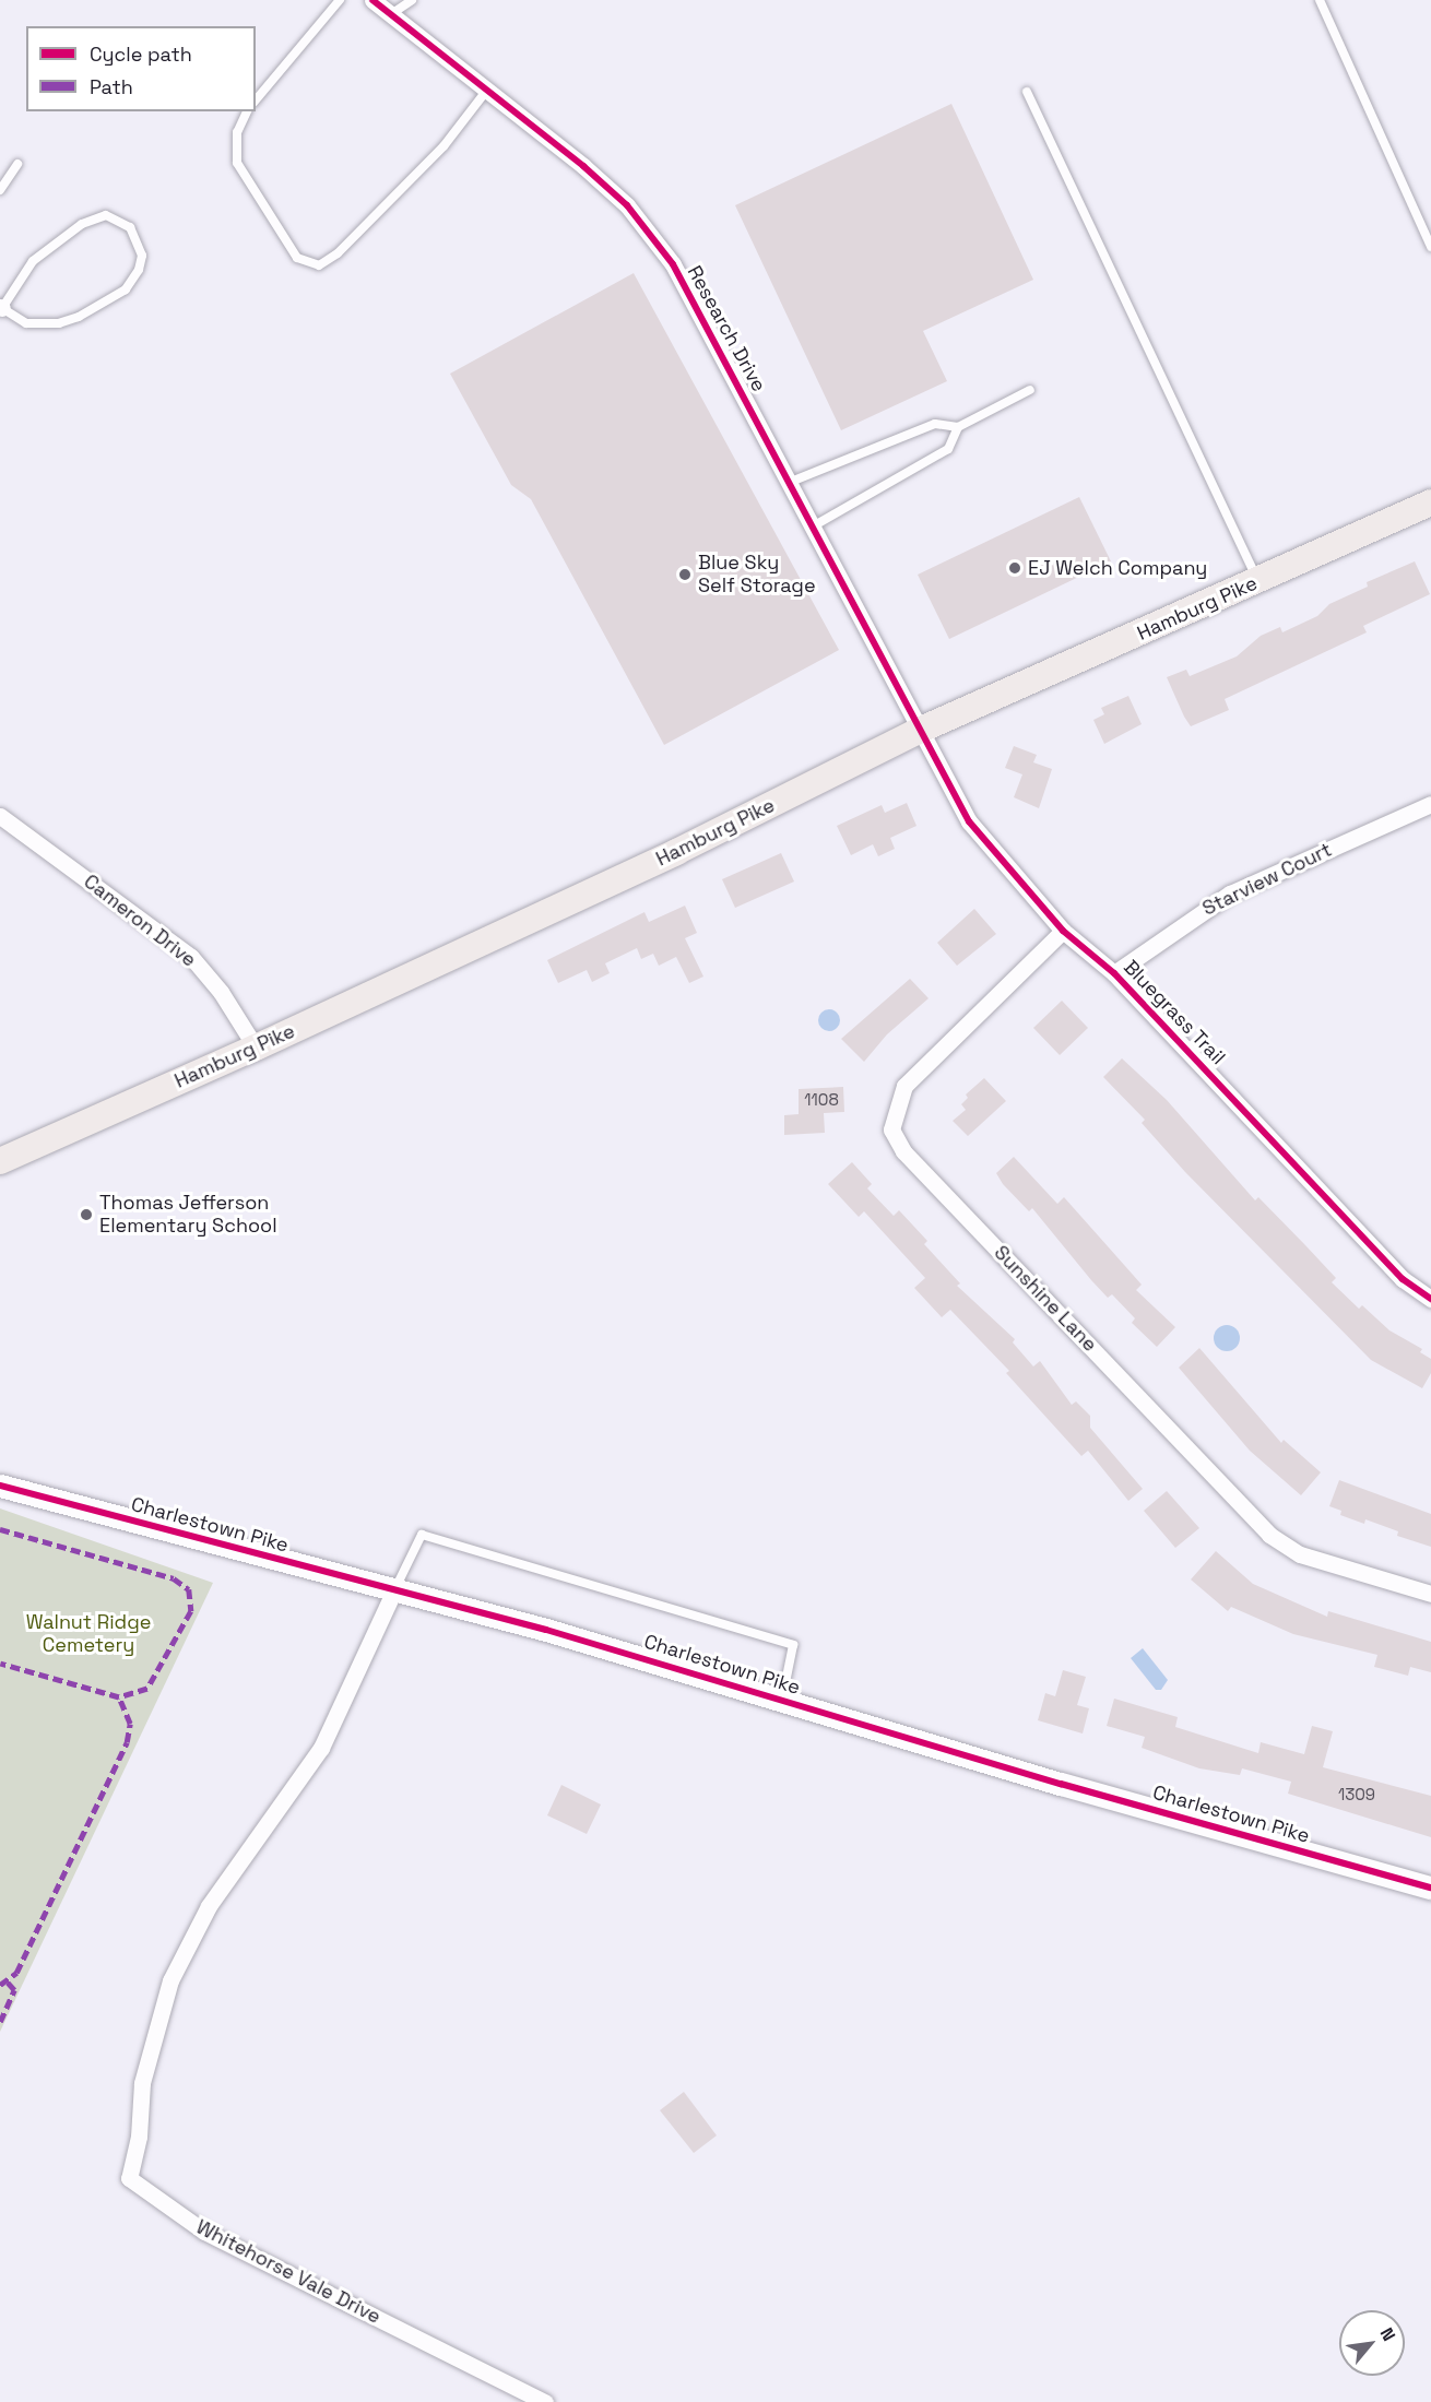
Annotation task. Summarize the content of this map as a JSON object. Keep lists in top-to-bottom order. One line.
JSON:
{"streets":{"main road":["Hamburg Pike"],"street":["Research Drive","Starview Court","Cameron Drive","Bluegrass Trail","Sunshine Lane","Charlestown Pike","Whitehorse Vale Drive"]},"crossings":[["Research Drive","Hamburg Pike"],["Research Drive","Bluegrass Trail"],["Hamburg Pike","Cameron Drive"],["Hamburg Pike","Bluegrass Trail"],["Starview Court","Bluegrass Trail"],["Bluegrass Trail","Sunshine Lane"],["Charlestown Pike","Whitehorse Vale Drive"]],"parks":["Walnut Ridge Cemetery"],"places":["EJ Welch Company","Blue Sky Self Storage","Thomas Jefferson Elementary School"],"house_numbers":["1108","1309"],"legend":["Cycle path","Path"],"north":"top right"}
